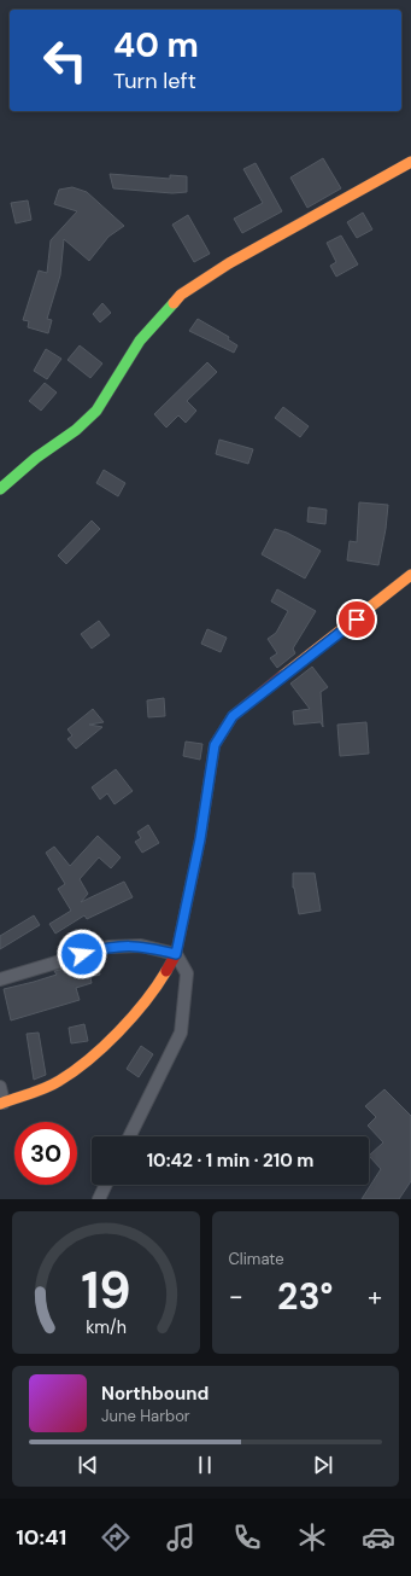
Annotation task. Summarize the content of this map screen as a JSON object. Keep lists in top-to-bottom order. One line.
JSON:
{"page":{"turn":["40 m","Turn left"],"limit":"30","trip":"10:42 · 1 min · 210 m","tile":"Climate","heat":["−","23°","+"],"song":["Northbound","June Harbor"],"tabs":"10:41","gauge":["19","km/h"]}}
